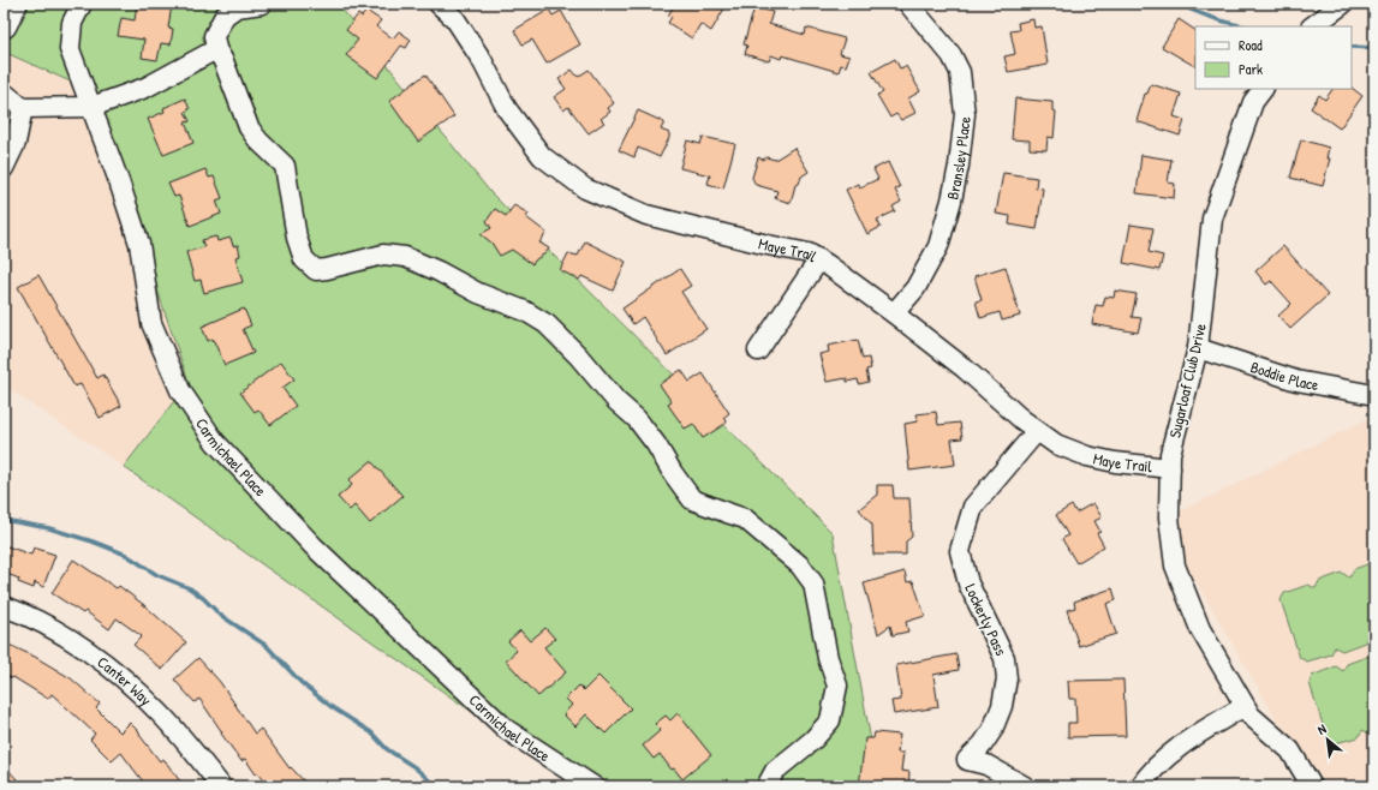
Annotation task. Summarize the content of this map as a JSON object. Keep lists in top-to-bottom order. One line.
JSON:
{"streets":{"street":["Bransley Place","Maye Trail","Boddie Place","Sugarloaf Club Drive","Carmichael Place","Lockerly Pass","Canter Way"]},"crossings":[["Bransley Place","Maye Trail"],["Maye Trail","Sugarloaf Club Drive"],["Maye Trail","Lockerly Pass"],["Boddie Place","Sugarloaf Club Drive"]],"legend":["Road","Park"],"north":"top left"}
